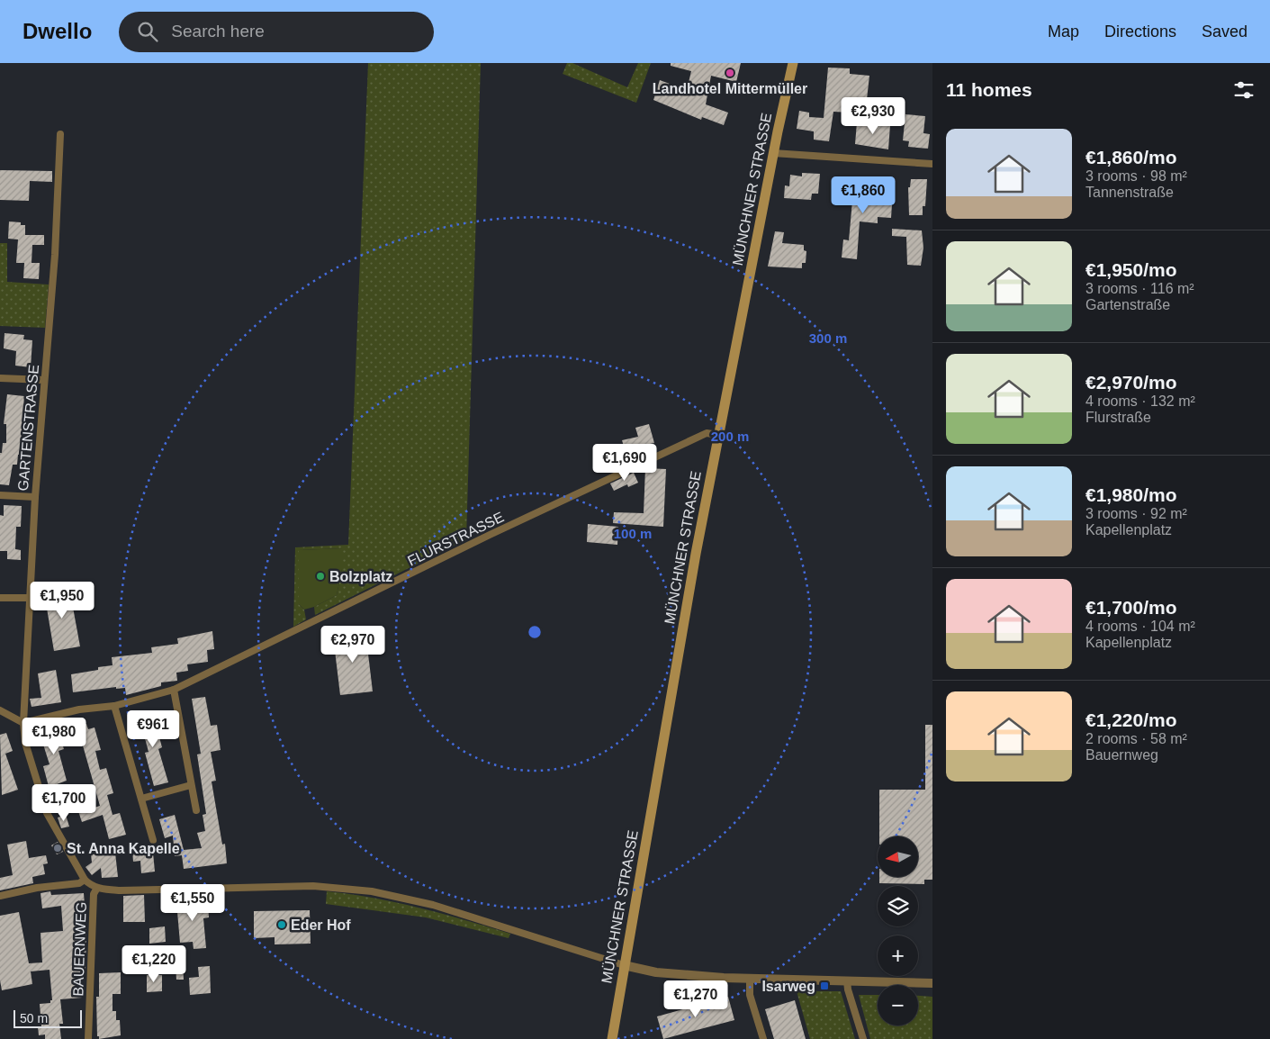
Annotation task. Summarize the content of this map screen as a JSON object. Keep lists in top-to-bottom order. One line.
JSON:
{"streets":{"main road":["MÜNCHNER STRASSE"],"street":["GARTENSTRASSE","FLURSTRASSE","BAUERNWEG"]},"crossings":[["MÜNCHNER STRASSE","FLURSTRASSE"],["GARTENSTRASSE","FLURSTRASSE"]],"places":{"other":["Landhotel Mittermüller","Bolzplatz","St. Anna Kapelle","Eder Hof"],"transit":["Isarweg"]},"scale_bar":"50 m","north":"left","page":{"header":"Dwello","search":"Search here","nav":["Map","Directions","Saved"],"heading":"11 homes","price":["€2,930","€1,860","€1,690","€1,950","€2,970","€961","€1,980","€1,700","€1,550","€1,220","€1,270"],"list":[{"name":"€1,860/mo","note":"3 rooms · 98 m² · Tannenstraße"},{"name":"€1,950/mo","note":"3 rooms · 116 m² · Gartenstraße"},{"name":"€2,970/mo","note":"4 rooms · 132 m² · Flurstraße"},{"name":"€1,980/mo","note":"3 rooms · 92 m² · Kapellenplatz"},{"name":"€1,700/mo","note":"4 rooms · 104 m² · Kapellenplatz"},{"name":"€1,220/mo","note":"2 rooms · 58 m² · Bauernweg"}],"map_buttons":["+","−"],"scale":"50 m"},"rings":["300 m","200 m","100 m"]}
